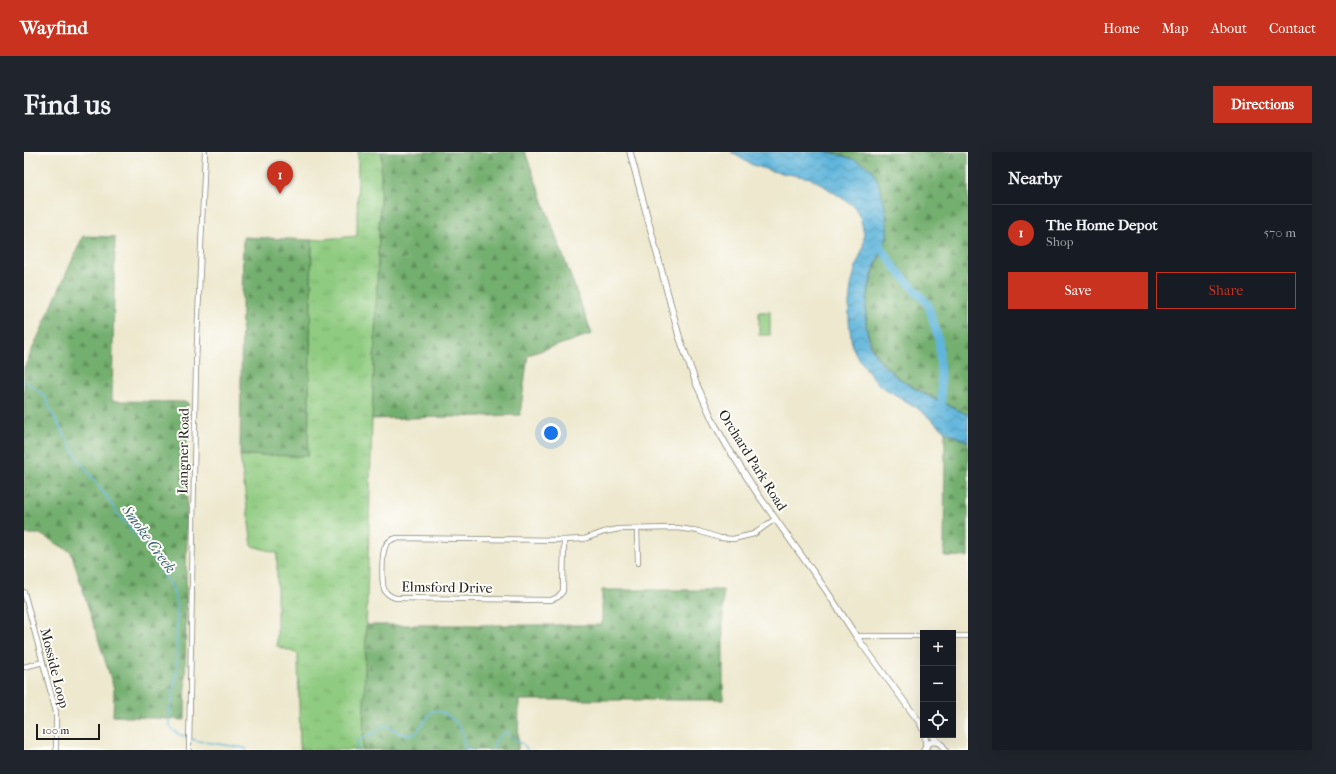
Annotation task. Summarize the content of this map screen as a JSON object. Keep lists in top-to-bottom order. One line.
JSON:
{"streets":{"main road":["Orchard Park Road"],"street":["Langner Road","Elmsford Drive","Mosside Loop"]},"crossings":[["Orchard Park Road","Elmsford Drive"]],"water":["Smoke Creek"],"scale_bar":"100 m","page":{"header":"Wayfind","nav":["Home","Map","About","Contact"],"buttons":["Directions",["Save","Share"]],"title":"Find us","heading":"Nearby","pins":"1","list":[{"mark":"1","name":"The Home Depot","note":"Shop","value":"570 m"}],"map_buttons":["+","−"],"scale":"100 m"}}
